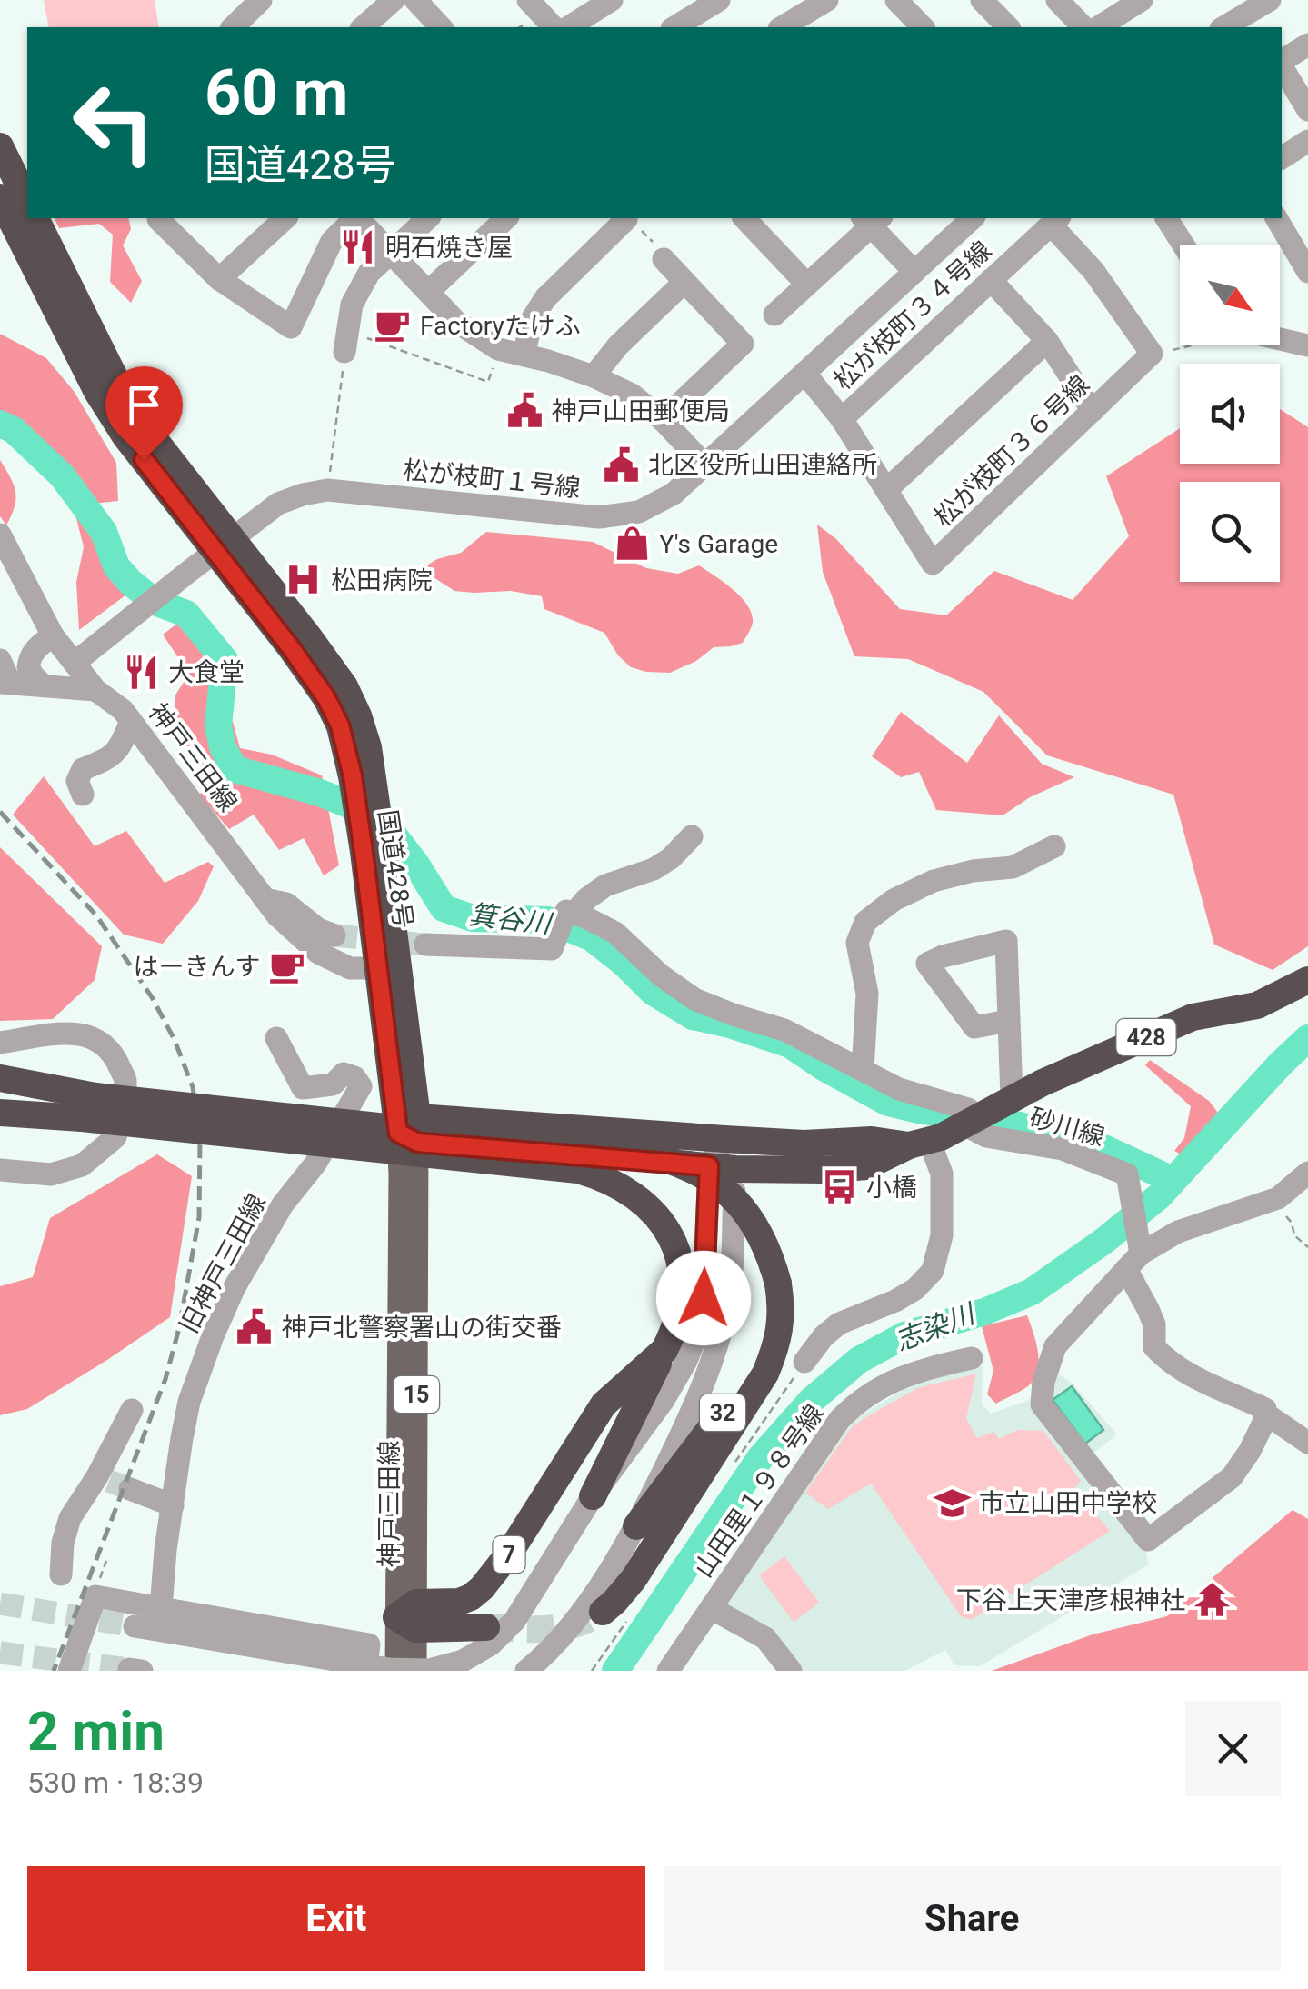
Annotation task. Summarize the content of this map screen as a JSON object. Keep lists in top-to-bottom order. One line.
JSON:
{"streets":{"highway":["国道428号","428","32","7"],"main road":["神戸三田線","15"],"street":["松が枝町３４号線","松が枝町３６号線","松が枝町１号線","砂川線","旧神戸三田線","山田里１９８号線"]},"crossings":[["松が枝町３４号線","松が枝町３６号線"],["松が枝町３６号線","松が枝町１号線"],["松が枝町１号線","神戸三田線"],["松が枝町１号線","国道428号"],["神戸三田線","国道428号"],["神戸三田線","428"],["神戸三田線","7"],["国道428号","428"],["428","砂川線"],["428","32"],["32","7"]],"water":["箕谷川","志染川"],"places":{"restaurant":["明石焼き屋","大食堂"],"cafe":["Factoryたけふ","はーきんす"],"public building":["神戸山田郵便局","北区役所山田連絡所","神戸北警察署山の街交番"],"shop":["Y's Garage"],"hospital":["松田病院"],"bus stop":["小橋"],"school or university":["市立山田中学校"],"temple":["下谷上天津彦根神社"]},"north":"bottom right","page":{"turn":["60 m","国道428号"],"heading":["2 min","530 m · 18:39"],"buttons":["Exit","Share"]}}
